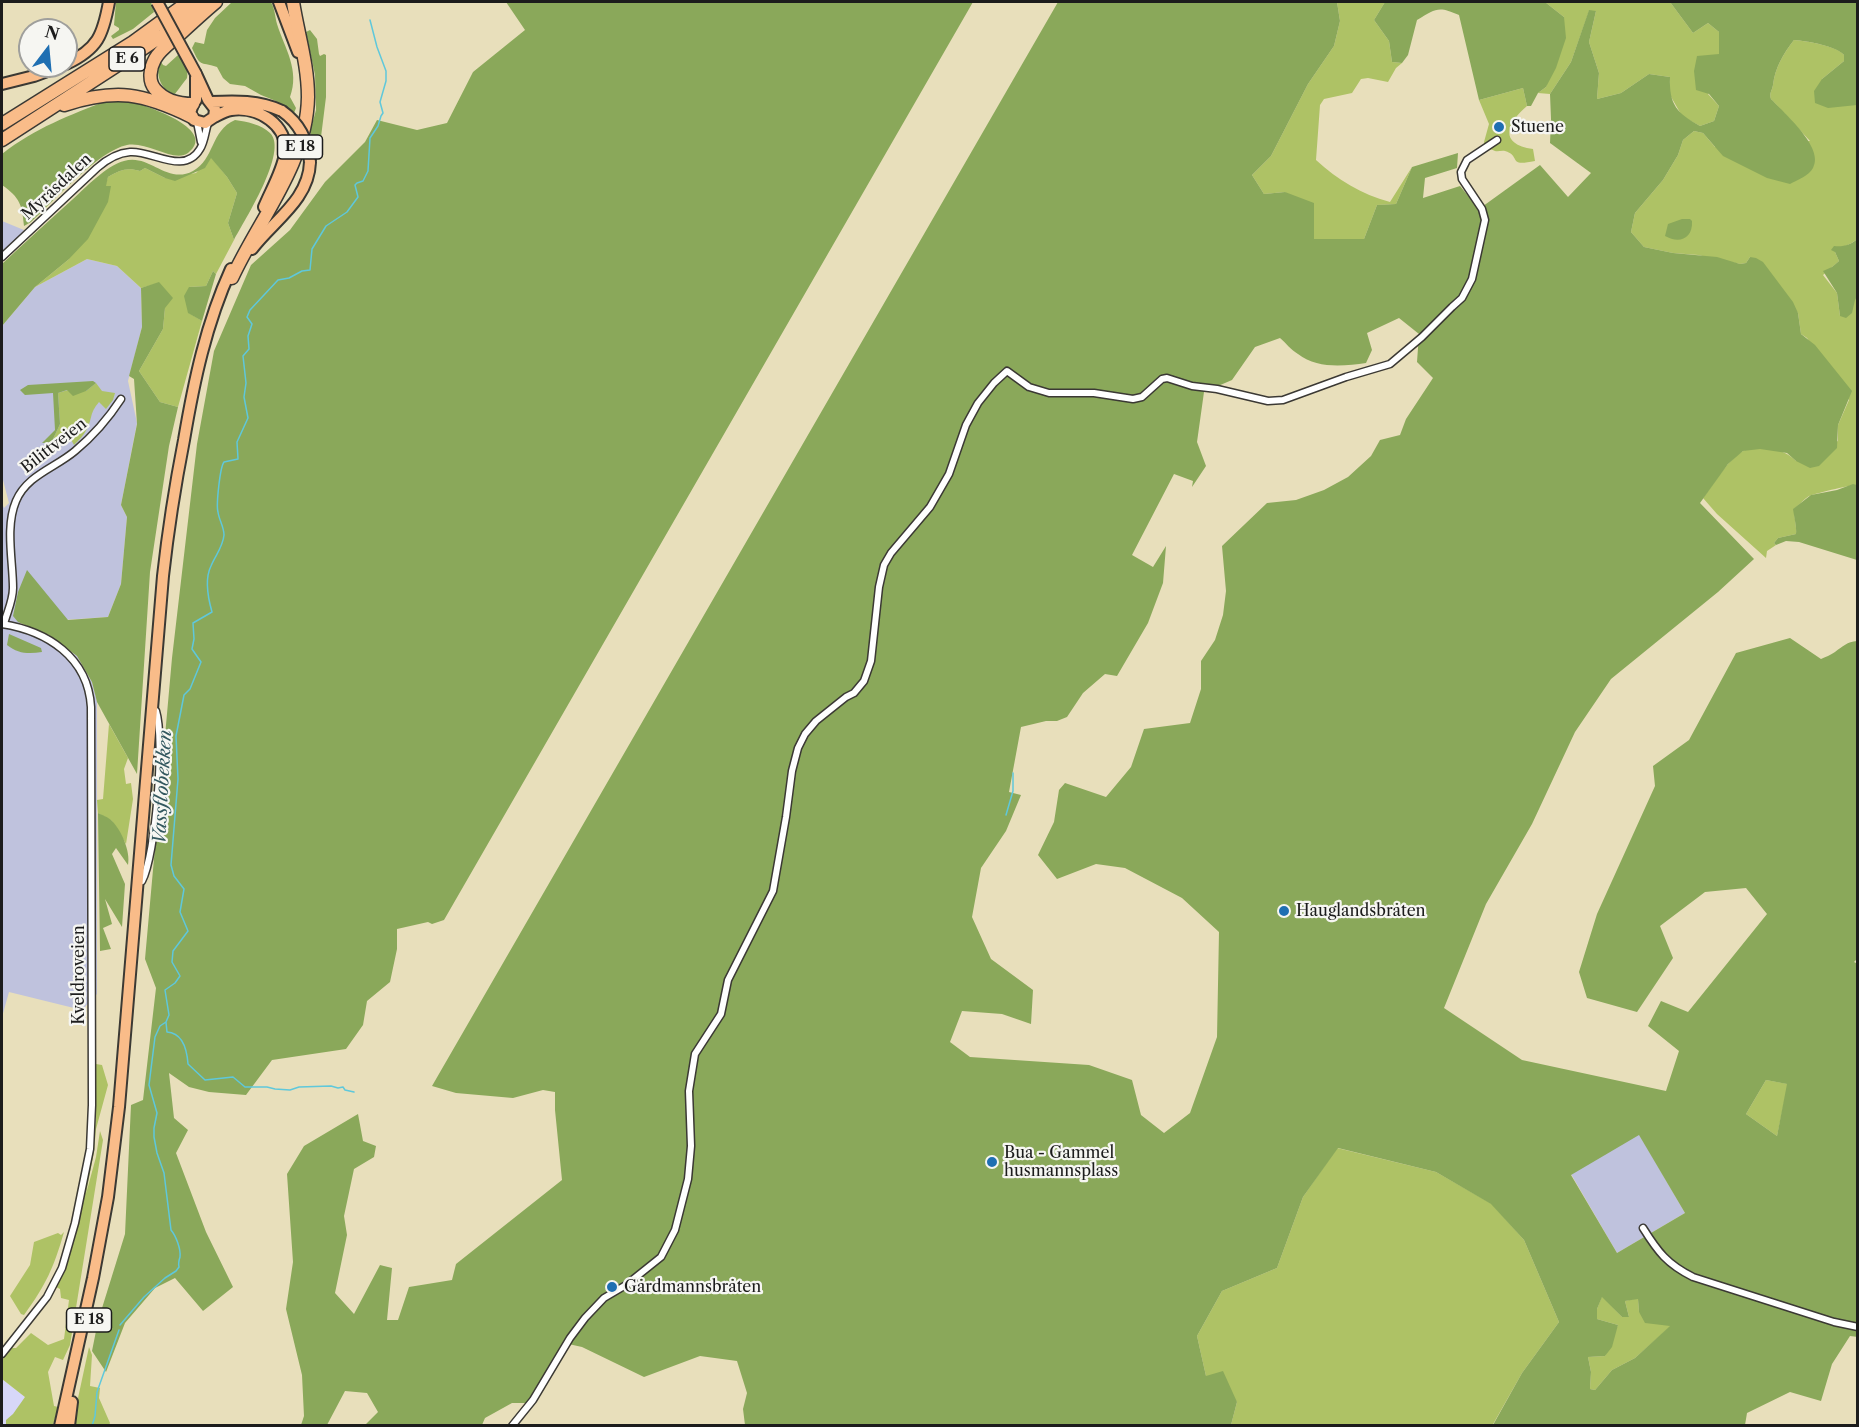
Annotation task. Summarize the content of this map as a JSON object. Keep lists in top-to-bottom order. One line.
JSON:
{"streets":{"highway":["E 6","E 18"],"street":["Myråsdalen","Bilittveien","Kveldroveien"]},"crossings":[["E 6","E 18"],["E 6","Myråsdalen"],["Bilittveien","Kveldroveien"]],"water":["Vassflobekken"],"places":["Stuene","Hauglandsbråten","Bua - Gammel husmannsplass","Gårdmannsbråten"],"north":"top"}
